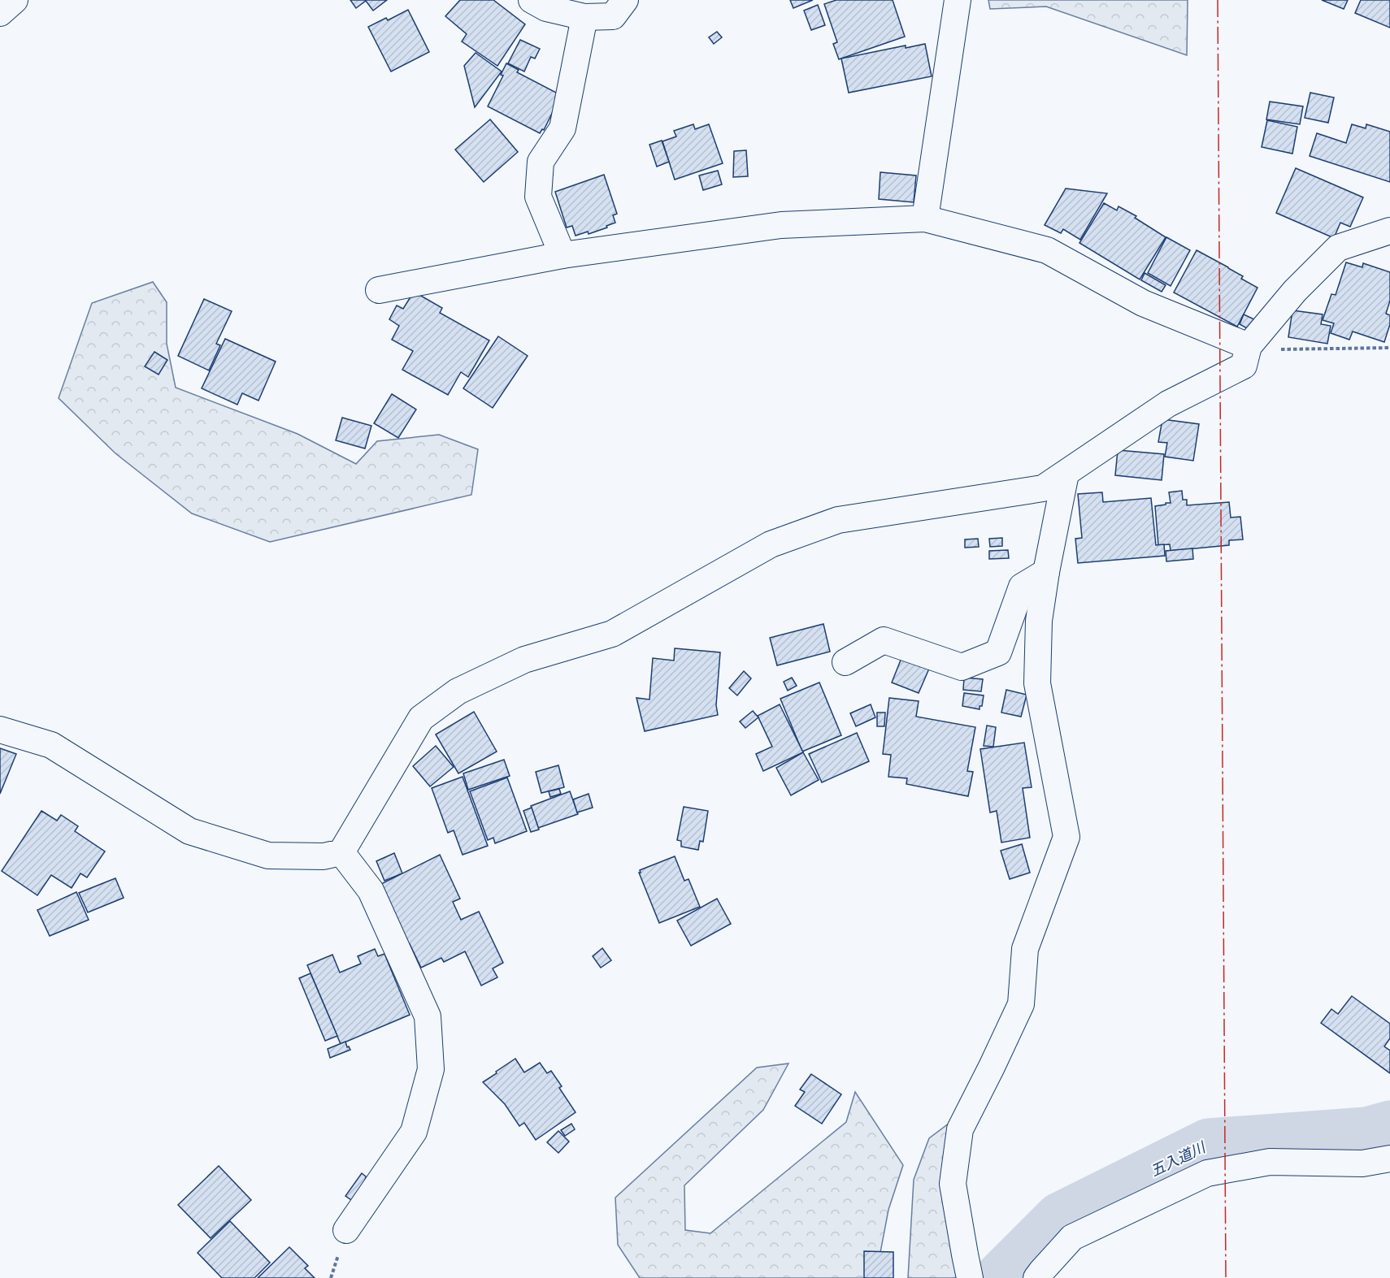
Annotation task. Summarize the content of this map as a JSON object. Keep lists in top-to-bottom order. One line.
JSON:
{"water":["五入道川"]}
